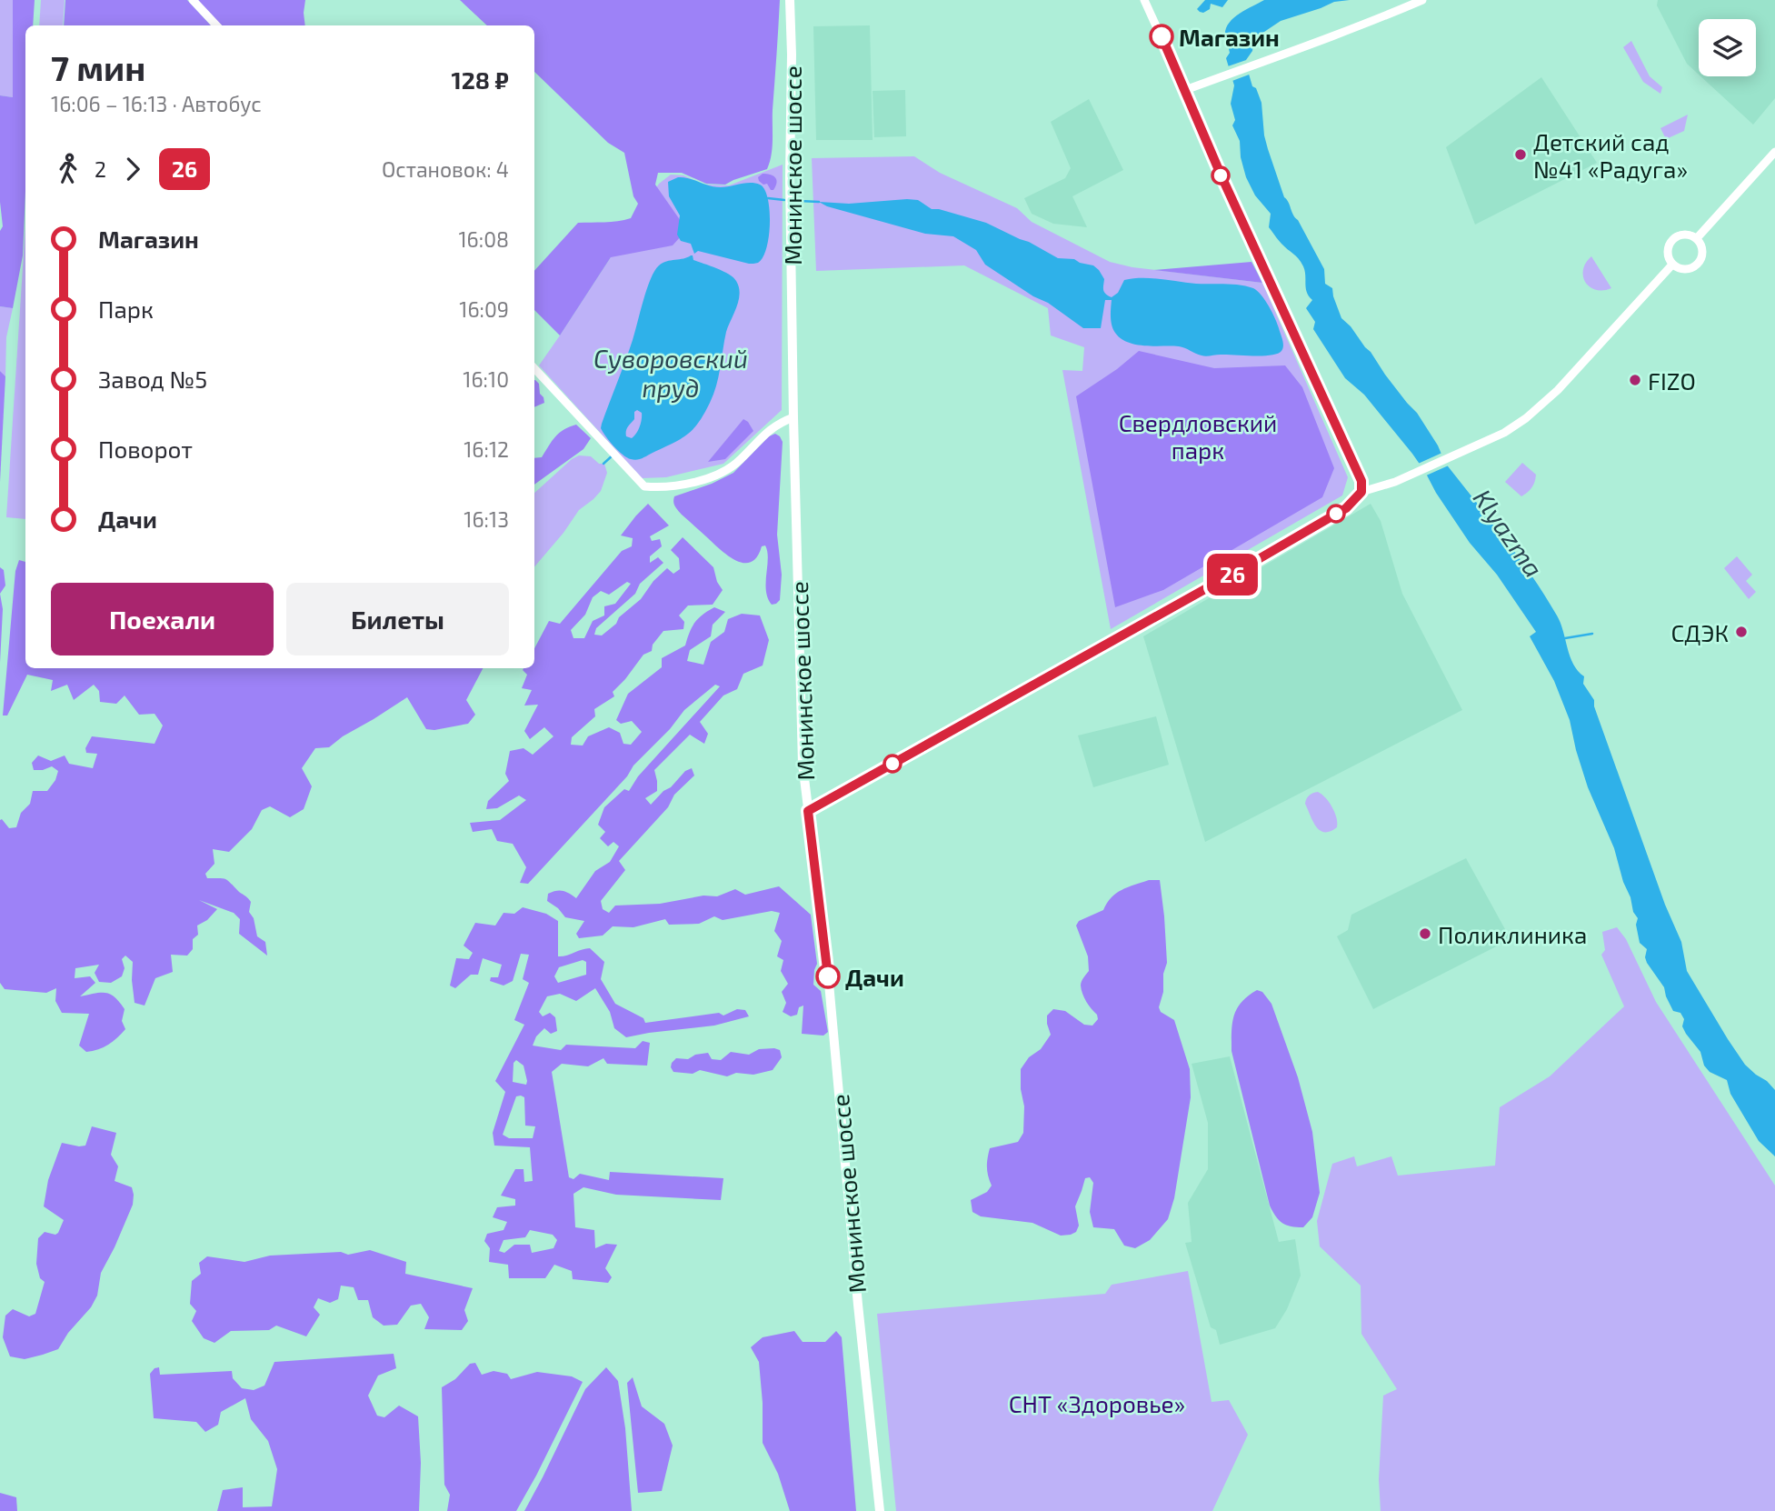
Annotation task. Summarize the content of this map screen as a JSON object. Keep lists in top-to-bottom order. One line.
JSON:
{"streets":{"main road":["Монинское шоссе"]},"water":["Суворовский пруд","Klyazma"],"parks":["Свердловский парк","СНТ «Здоровье»"],"places":["Магазин","Детский сад №41 «Радуга»","FIZO","СДЭК","Поликлиника","Дачи"],"lines":["bus line 26"],"page":{"on_map":"26","heading":["7 мин","16:06 – 16:13 · Автобус","128 ₽"],"legs":["2","26","Остановок: 4"],"list":[{"name":"Магазин","value":"16:08"},{"name":"Парк","value":"16:09"},{"name":"Завод №5","value":"16:10"},{"name":"Поворот","value":"16:12"},{"name":"Дачи","value":"16:13"}],"buttons":["Поехали","Билеты"]}}
